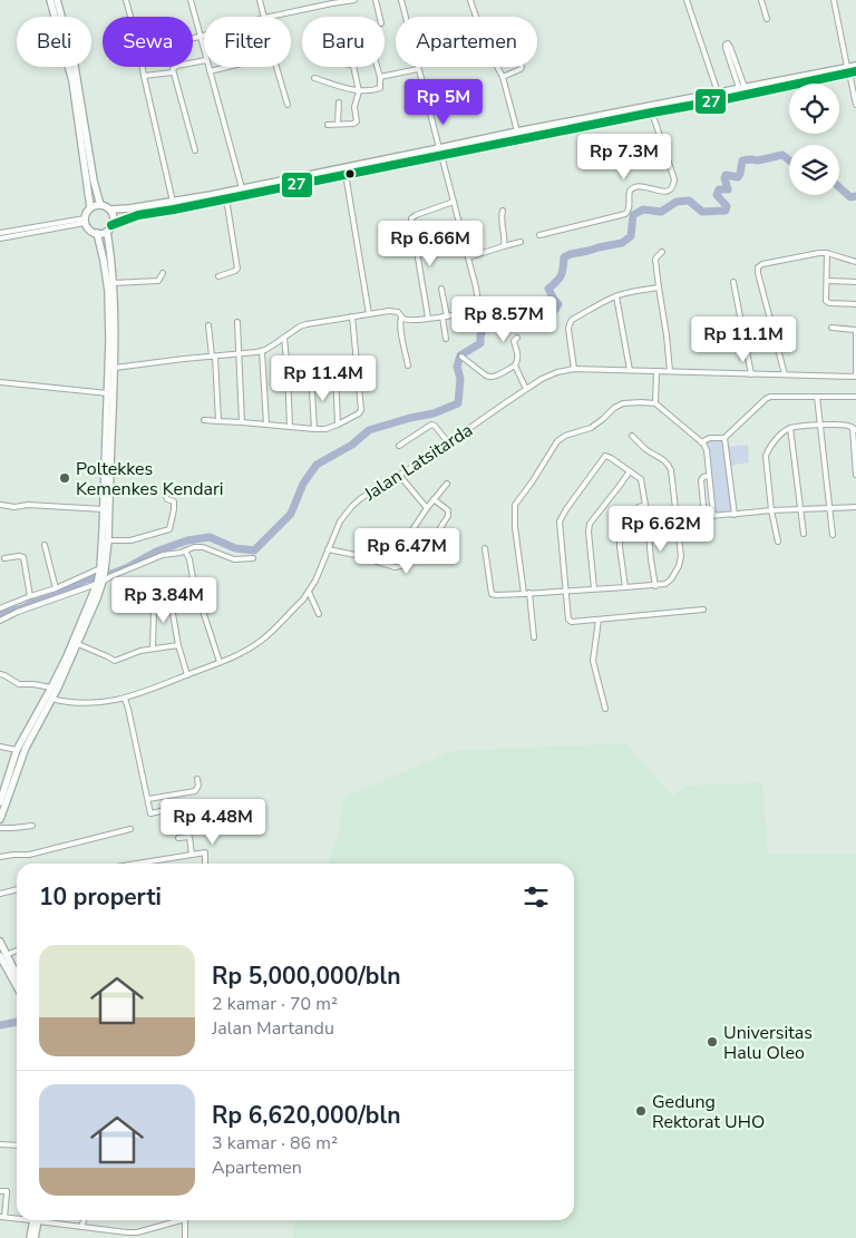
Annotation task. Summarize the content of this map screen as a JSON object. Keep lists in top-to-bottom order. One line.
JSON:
{"streets":{"street":["Jalan Latsitarda"]},"places":["Poltekkes Kemenkes Kendari","Universitas Halu Oleo","Gedung Rektorat UHO"],"lines":["transit line 27"],"page":{"chip":["Beli","Sewa","Filter","Baru","Apartemen"],"price":["Rp 5M","Rp 7.3M","Rp 6.66M","Rp 8.57M","Rp 11.1M","Rp 11.4M","Rp 6.62M","Rp 6.47M","Rp 3.84M","Rp 4.48M"],"heading":"10 properti","list":[{"name":"Rp 5,000,000/bln","note":"2 kamar · 70 m² · Jalan Martandu"},{"name":"Rp 6,620,000/bln","note":"3 kamar · 86 m² · Apartemen"}]}}
